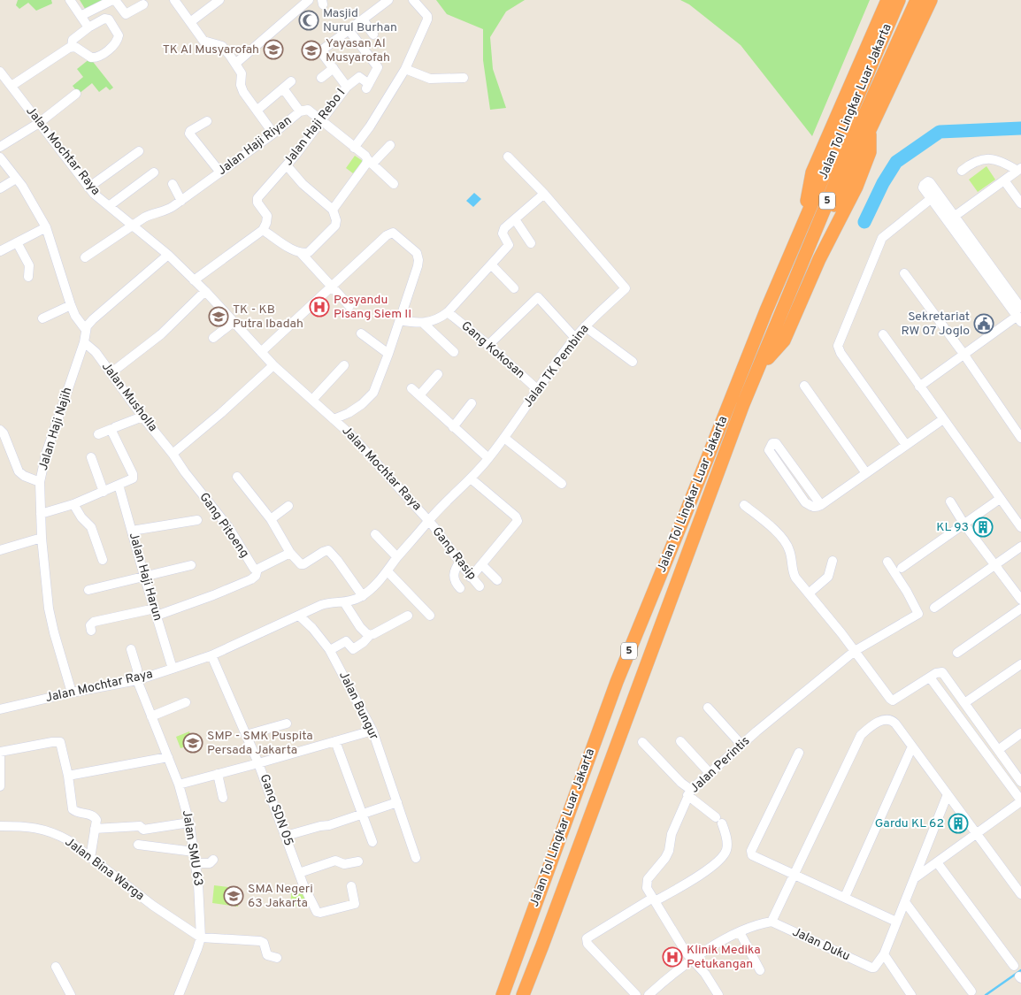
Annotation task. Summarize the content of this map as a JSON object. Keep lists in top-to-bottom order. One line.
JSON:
{"streets":{"highway":["Jalan Tol Lingkar Luar Jakarta","5"],"street":["Jalan Haji Rebo I","Jalan Haji Riyan","Jalan Mochtar Raya","Gang Kokosan","Jalan TK Pembina","Jalan Musholla","Jalan Haji Najih","Gang Pitoeng","Gang Rasip","Jalan Haji Harun","Jalan Bungur","Jalan Perintis","Gang SDN 05","Jalan SMU 63","Jalan Bina Warga","Jalan Duku"]},"crossings":[["Jalan Haji Rebo I","Jalan Haji Riyan"],["Jalan Haji Riyan","Jalan Mochtar Raya"],["Jalan Mochtar Raya","Jalan TK Pembina"],["Jalan Mochtar Raya","Jalan Haji Najih"],["Jalan Mochtar Raya","Gang Rasip"],["Jalan Mochtar Raya","Jalan Haji Harun"],["Jalan Mochtar Raya","Jalan Bungur"],["Jalan Mochtar Raya","Gang SDN 05"],["Jalan Mochtar Raya","Jalan SMU 63"],["Gang Kokosan","Jalan TK Pembina"],["Jalan TK Pembina","Gang Rasip"],["Jalan Musholla","Jalan Haji Najih"],["Jalan Musholla","Gang Pitoeng"],["Jalan SMU 63","Jalan Bina Warga"]],"places":{"mosque":["Masjid Nurul Burhan"],"school or university":["TK Al Musyarofah","Yayasan Al Musyarofah","TK - KB Putra Ibadah","SMP - SMK Puspita Persada Jakarta","SMA Negeri 63 Jakarta"],"hospital":["Posyandu Pisang Siem II","Klinik Medika Petukangan"],"public building":["Sekretariat RW 07 Joglo"],"building":["KL 93","Gardu KL 62"]}}
